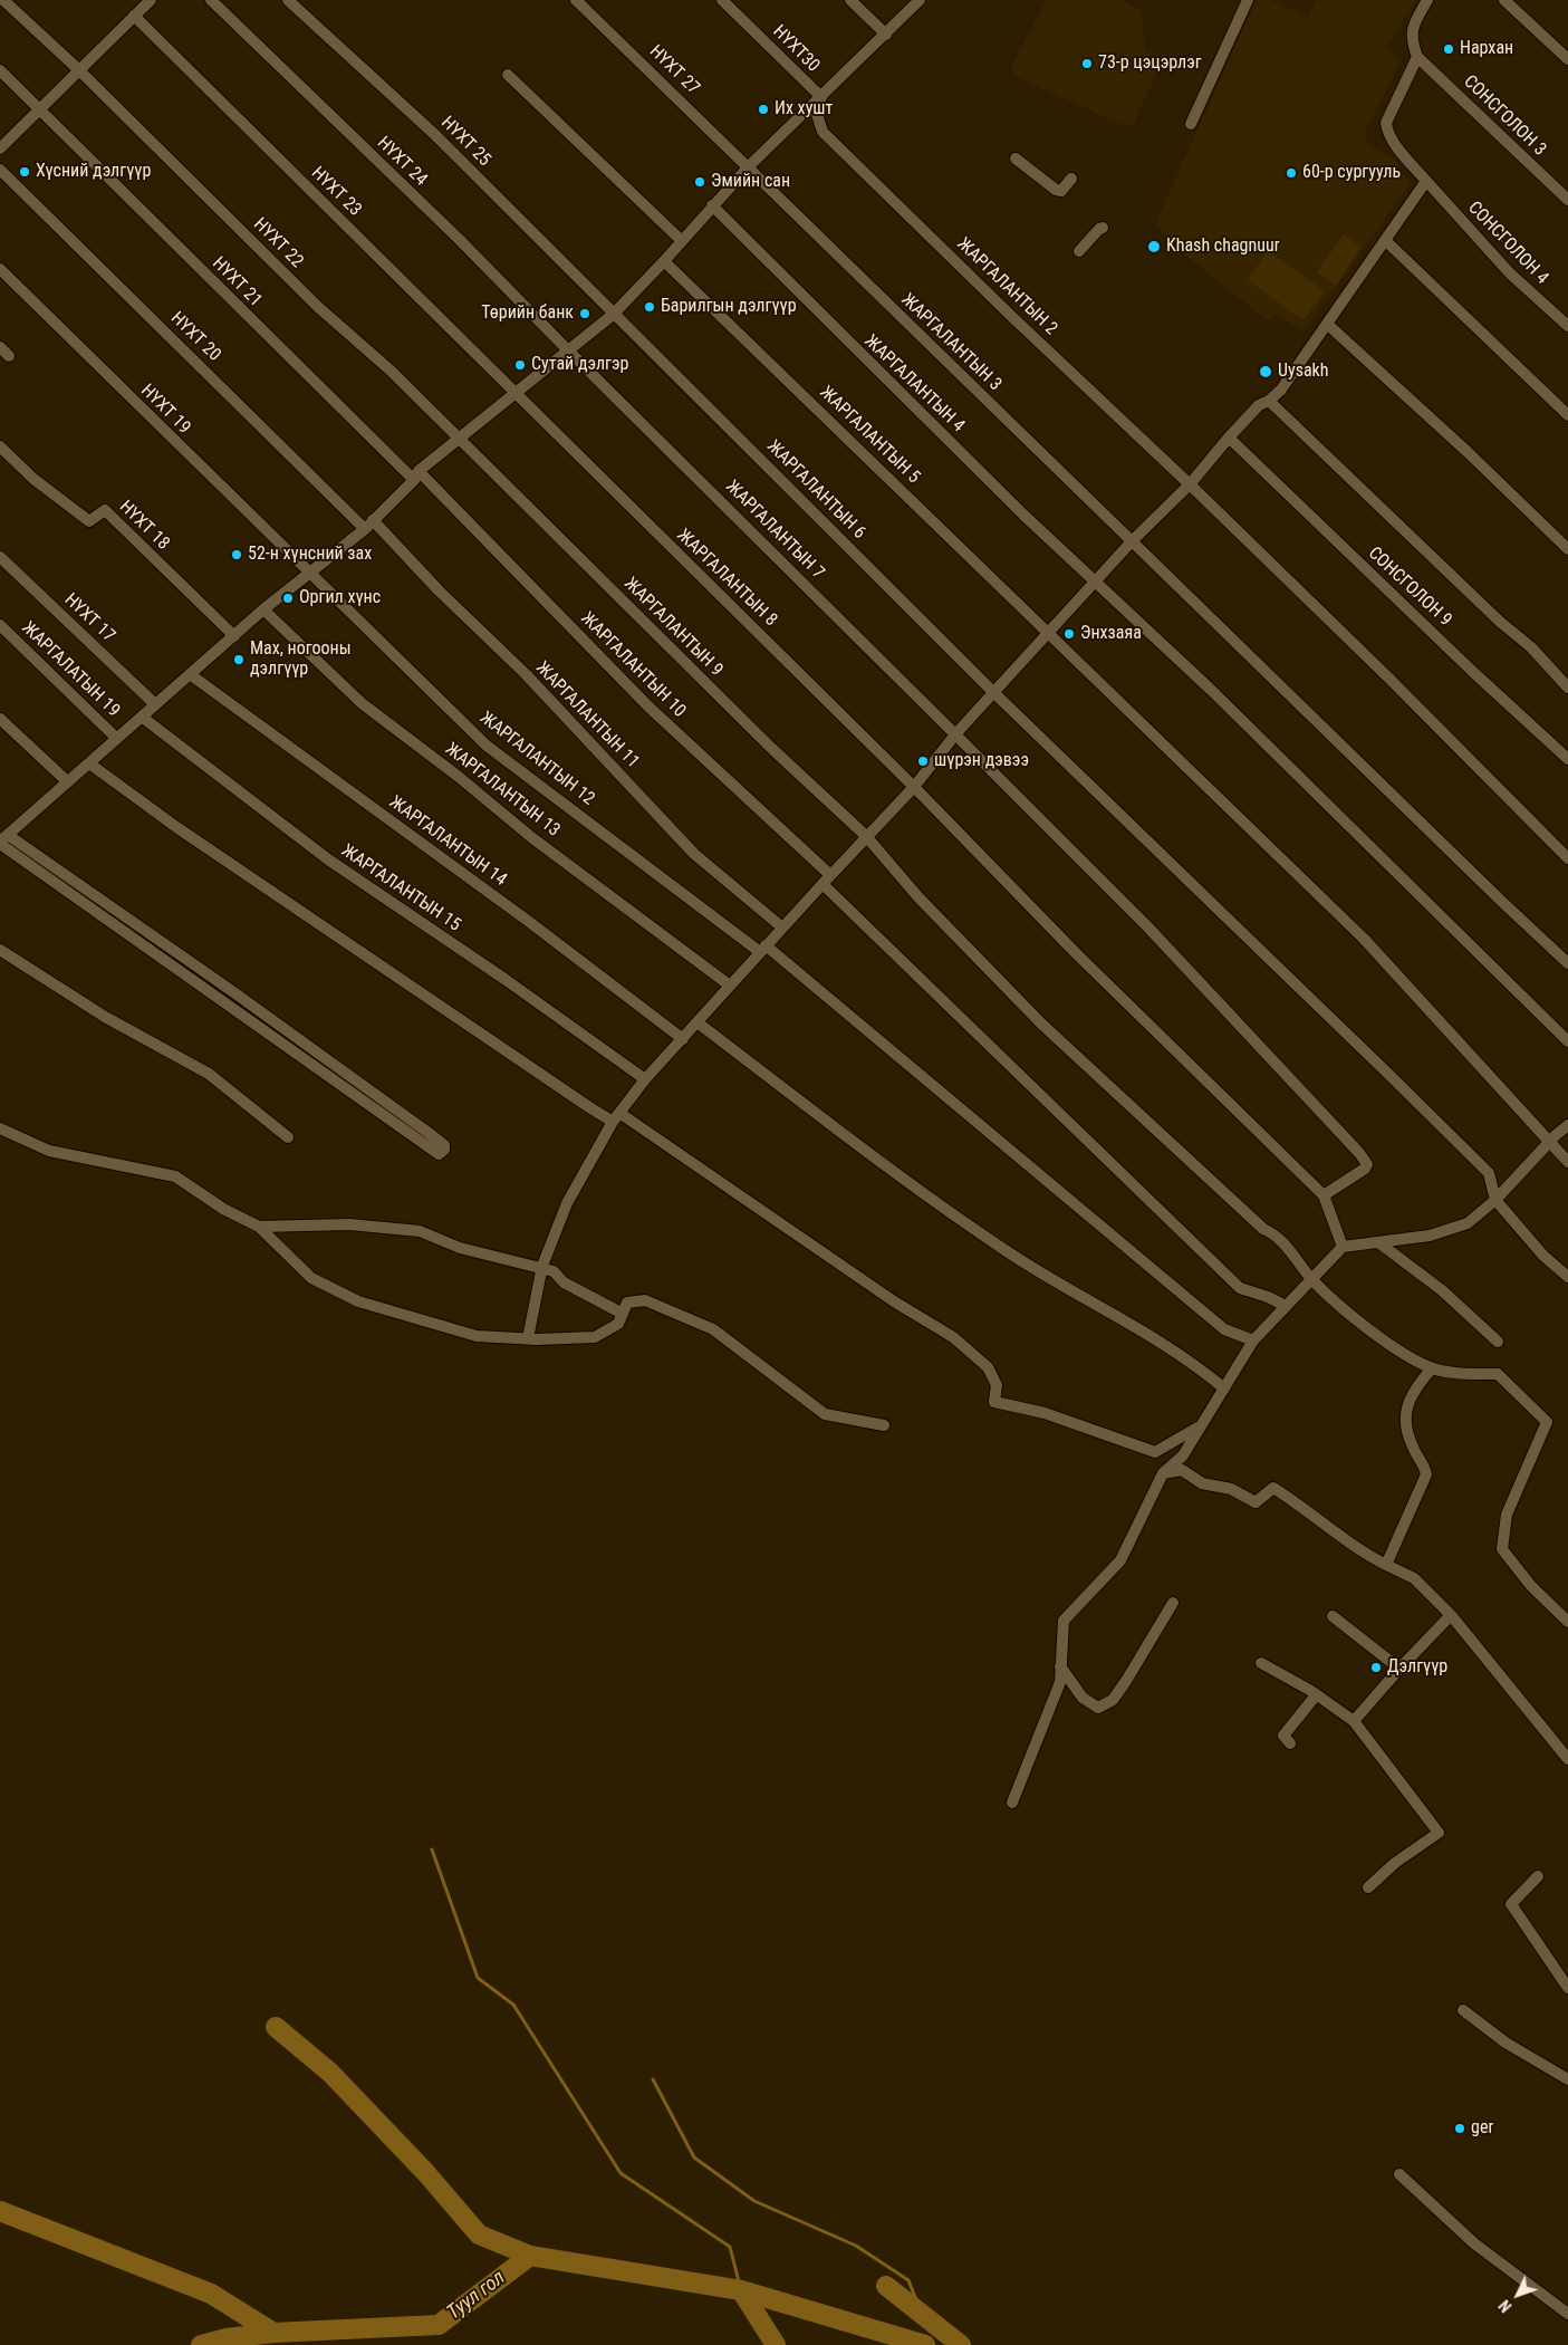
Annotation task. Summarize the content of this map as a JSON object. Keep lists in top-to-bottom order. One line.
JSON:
{"streets":{"street":["НҮХТ30","НҮХТ 27","СОНСГОЛОН 3","НҮХТ 25","НҮХТ 24","НҮХТ 23","НҮХТ 22","СОНСГОЛОН 4","НҮХТ 21","ЖАРГАЛАНТЫН 2","НҮХТ 20","ЖАРГАЛАНТЫН 3","ЖАРГАЛАНТЫН 4","НҮХТ 19","ЖАРГАЛАНТЫН 5","ЖАРГАЛАНТЫН 6","НҮХТ 18","ЖАРГАЛАНТЫН 7","ЖАРГАЛАНТЫН 8","СОНСГОЛОН 9","НҮХТ 17","ЖАРГАЛАНТЫН 9","ЖАРГАЛАНТЫН 10","ЖАРГАЛАТЫН 19","ЖАРГАЛАНТЫН 11","ЖАРГАЛАНТЫН 12","ЖАРГАЛАНТЫН 13","ЖАРГАЛАНТЫН 14","ЖАРГАЛАНТЫН 15"]},"crossings":[["НҮХТ30","ЖАРГАЛАНТЫН 2"],["НҮХТ 27","ЖАРГАЛАНТЫН 3"],["СОНСГОЛОН 3","СОНСГОЛОН 4"],["НҮХТ 25","ЖАРГАЛАНТЫН 6"],["НҮХТ 24","ЖАРГАЛАНТЫН 7"],["НҮХТ 23","ЖАРГАЛАНТЫН 8"],["НҮХТ 22","ЖАРГАЛАНТЫН 9"],["НҮХТ 21","ЖАРГАЛАНТЫН 10"],["НҮХТ 20","ЖАРГАЛАНТЫН 11"],["НҮХТ 19","ЖАРГАЛАНТЫН 12"],["ЖАРГАЛАНТЫН 7","ЖАРГАЛАНТЫН 8"]],"water":["Туул гол"],"places":["Нархан","73-р цэцэрлэг","Их хушт","Хүсний дэлгүүр","60-р сургууль","Эмийн сан","Khash chagnuur","Барилгын дэлгүүр","Төрийн банк","Сутай дэлгэр","Uysakh","52-н хүнсний зах","Оргил хүнс","Энхзаяа","Мах, ногооны дэлгүүр","шүрэн дэвээ","Дэлгүүр","ger"],"north":"bottom left"}
